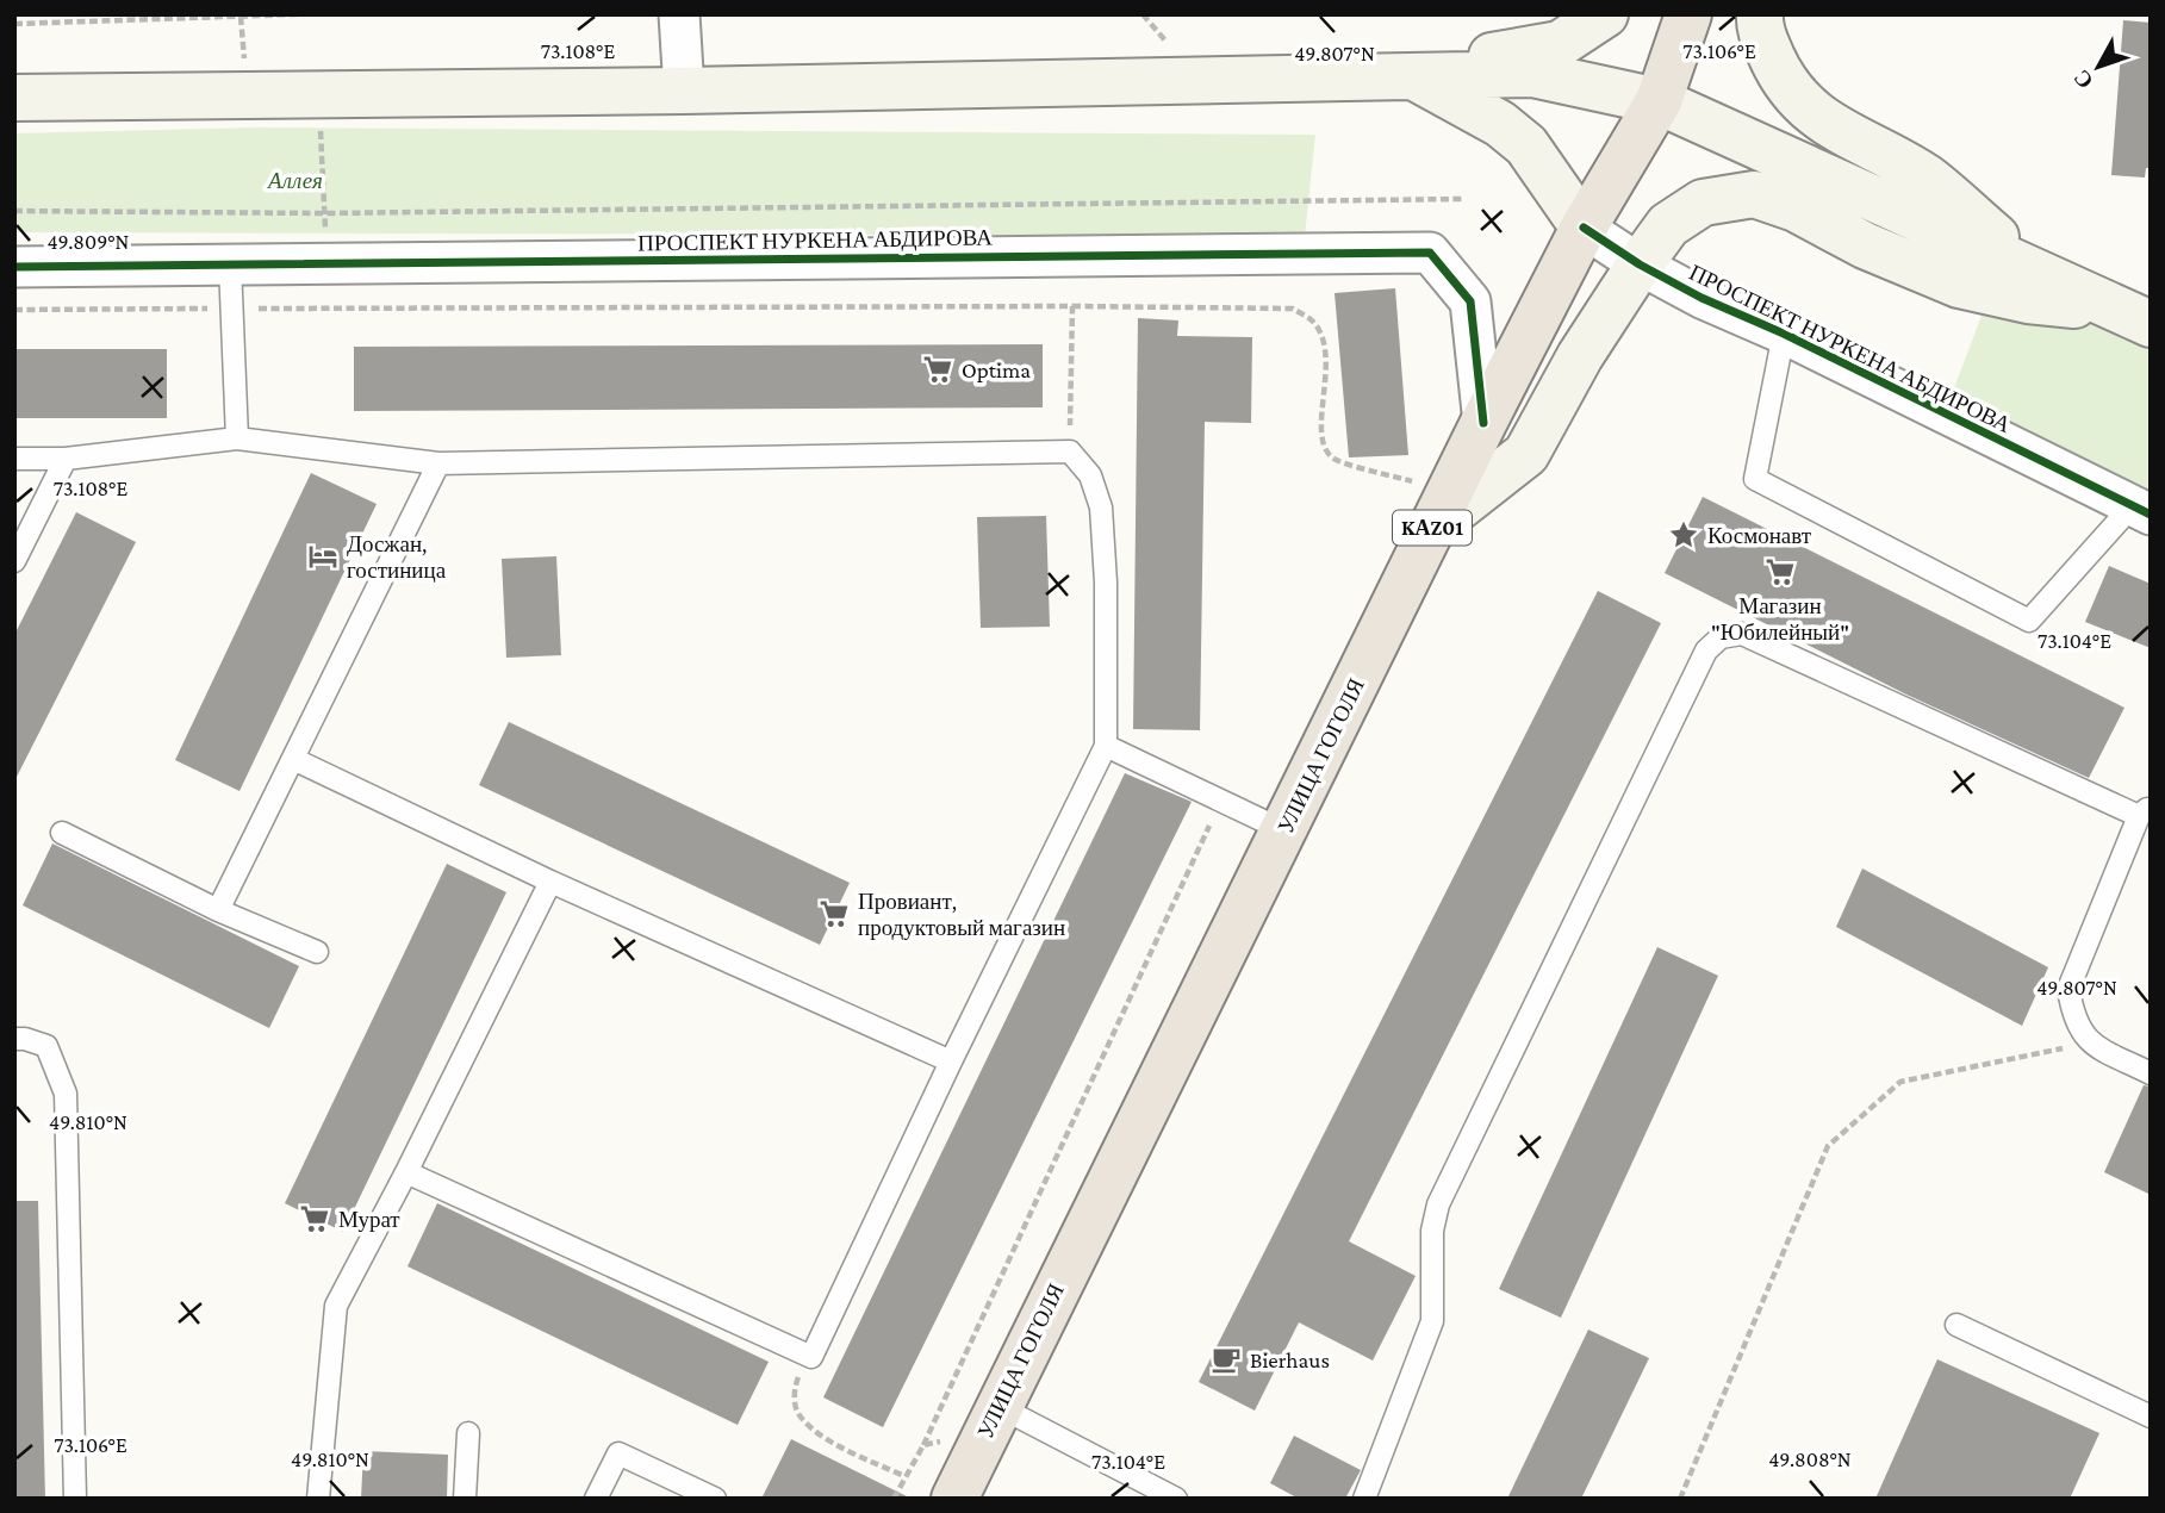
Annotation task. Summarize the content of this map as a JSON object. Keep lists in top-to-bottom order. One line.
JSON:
{"streets":{"highway":["KАZ01","УЛИЦА ГОГОЛЯ"],"street":["ПРОСПЕКТ НУРКЕНА АБДИРОВА"]},"crossings":[["ПРОСПЕКТ НУРКЕНА АБДИРОВА","УЛИЦА ГОГОЛЯ"]],"parks":["Аллея"],"places":{"supermarket":["Optima","Магазин \"Юбилейный\"","Провиант, продуктовый магазин","Мурат"],"place":["Космонавт"],"hotel":["Досжан, гостиница"],"cafe":["Bierhaus"]},"north":"bottom left","coordinates":["73.108°E","73.106°E","49.807°N","49.809°N","73.104°E","49.810°N","49.808°N"]}
